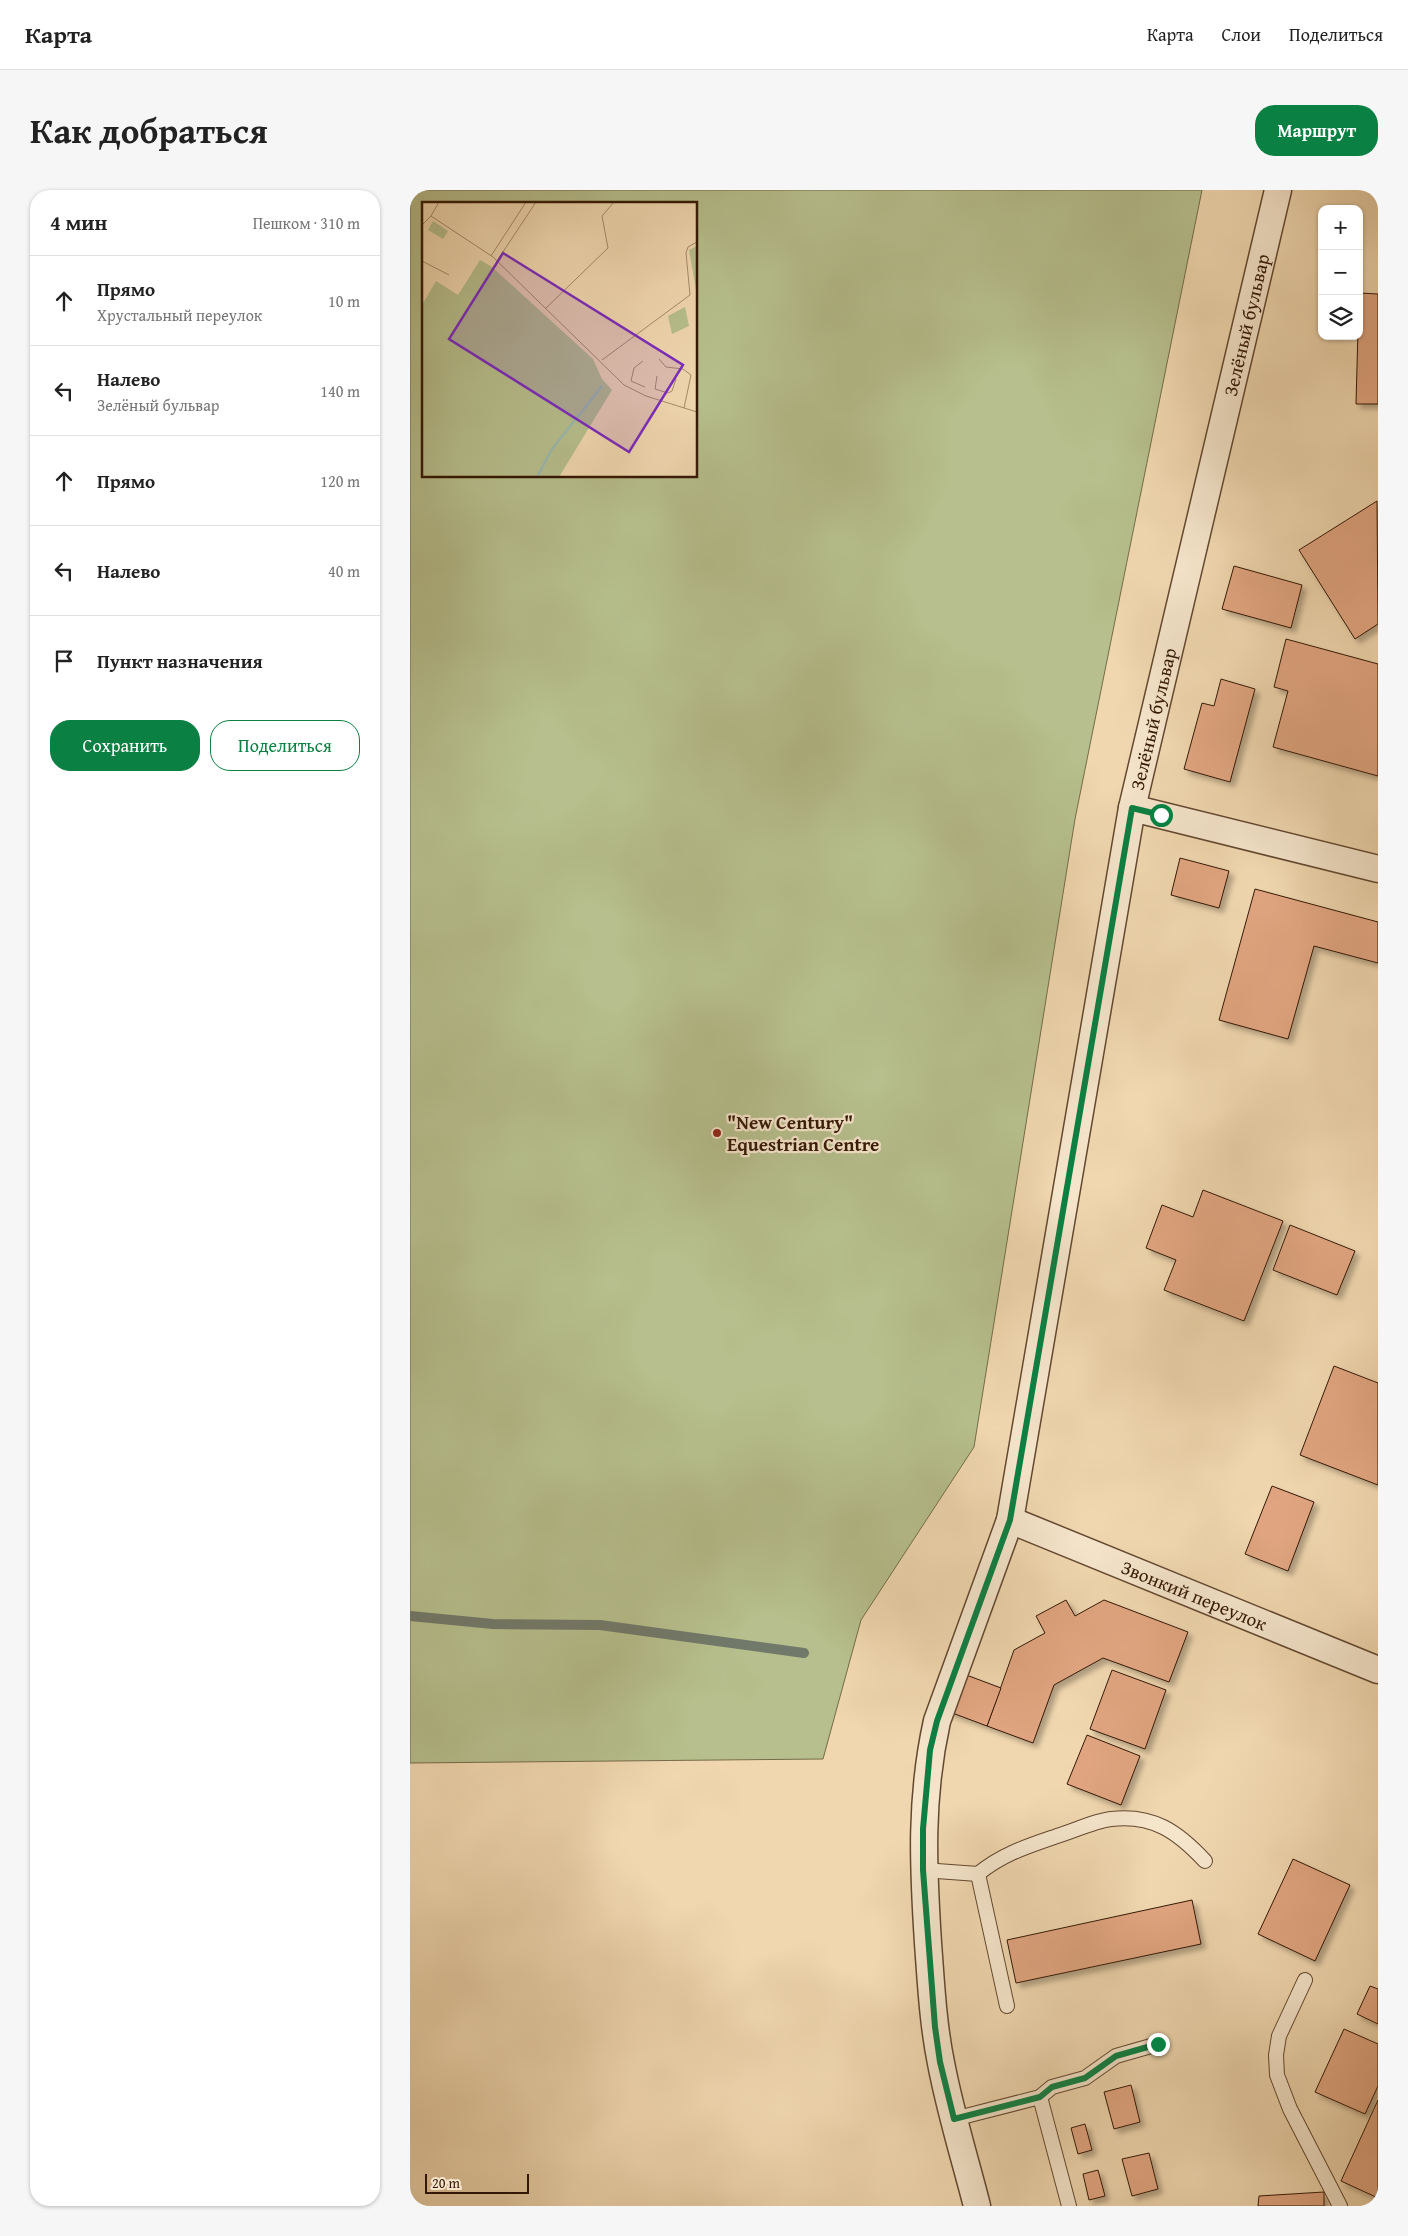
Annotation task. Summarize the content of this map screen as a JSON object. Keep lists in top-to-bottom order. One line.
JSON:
{"streets":{"street":["Зелёный бульвар","Звонкий переулок"]},"crossings":[["Зелёный бульвар","Звонкий переулок"]],"places":["\"New Century\" Equestrian Centre"],"scale_bar":"20 m","page":{"header":"Карта","nav":["Карта","Слои","Поделиться"],"title":"Как добраться","buttons":["Маршрут",["Сохранить","Поделиться"]],"heading":["4 мин","Пешком · 310 m"],"map_buttons":["+","−"],"list":[["Прямо","Хрустальный переулок","10 m"],["Налево","Зелёный бульвар","140 m"],["Прямо","120 m"],["Налево","40 m"],"Пункт назначения"],"scale":"20 m"}}
